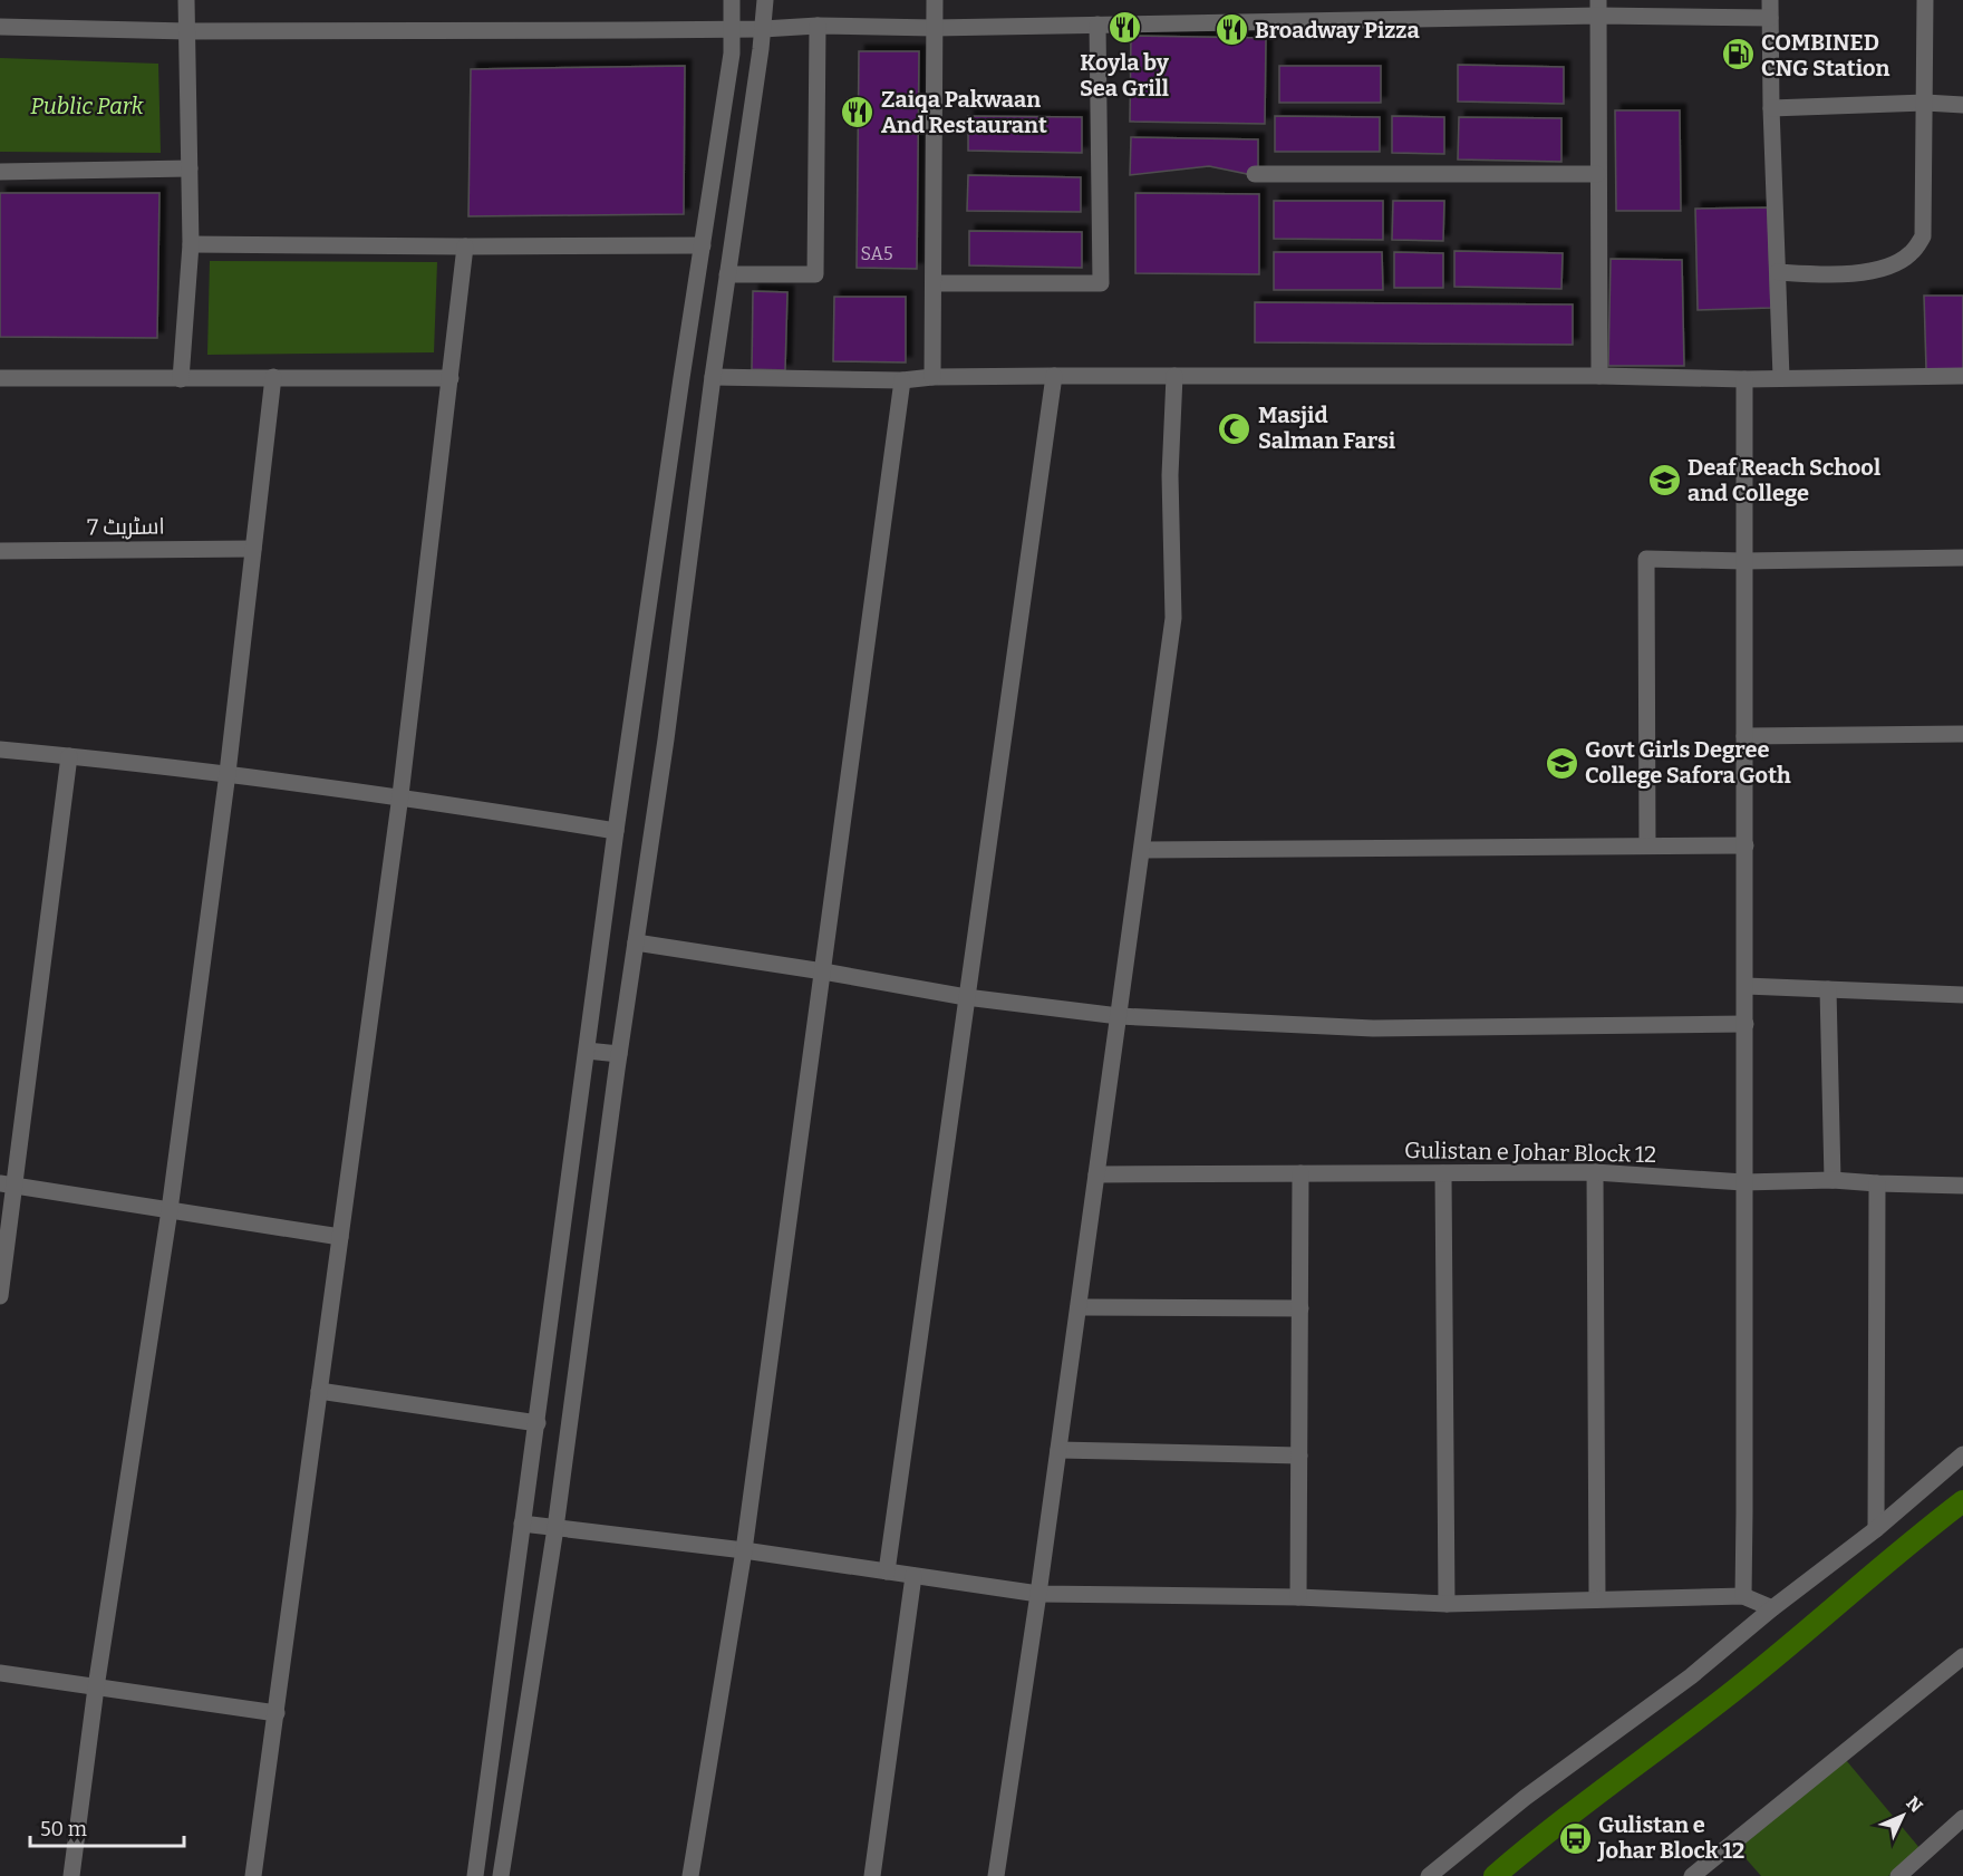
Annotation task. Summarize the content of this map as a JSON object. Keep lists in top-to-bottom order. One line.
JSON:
{"streets":{"street":["اسٹریٹ 7","Gulistan e Johar Block 12"]},"parks":["Public Park"],"places":{"restaurant":["Koyla by Sea Grill","Broadway Pizza","Zaiqa Pakwaan And Restaurant"],"fuel station":["COMBINED CNG Station"],"mosque":["Masjid Salman Farsi"],"school or university":["Deaf Reach School and College","Govt Girls Degree College Safora Goth"],"bus stop":["Gulistan e Johar Block 12"]},"house_numbers":["SA5"],"scale_bar":"50 m","north":"top right"}
